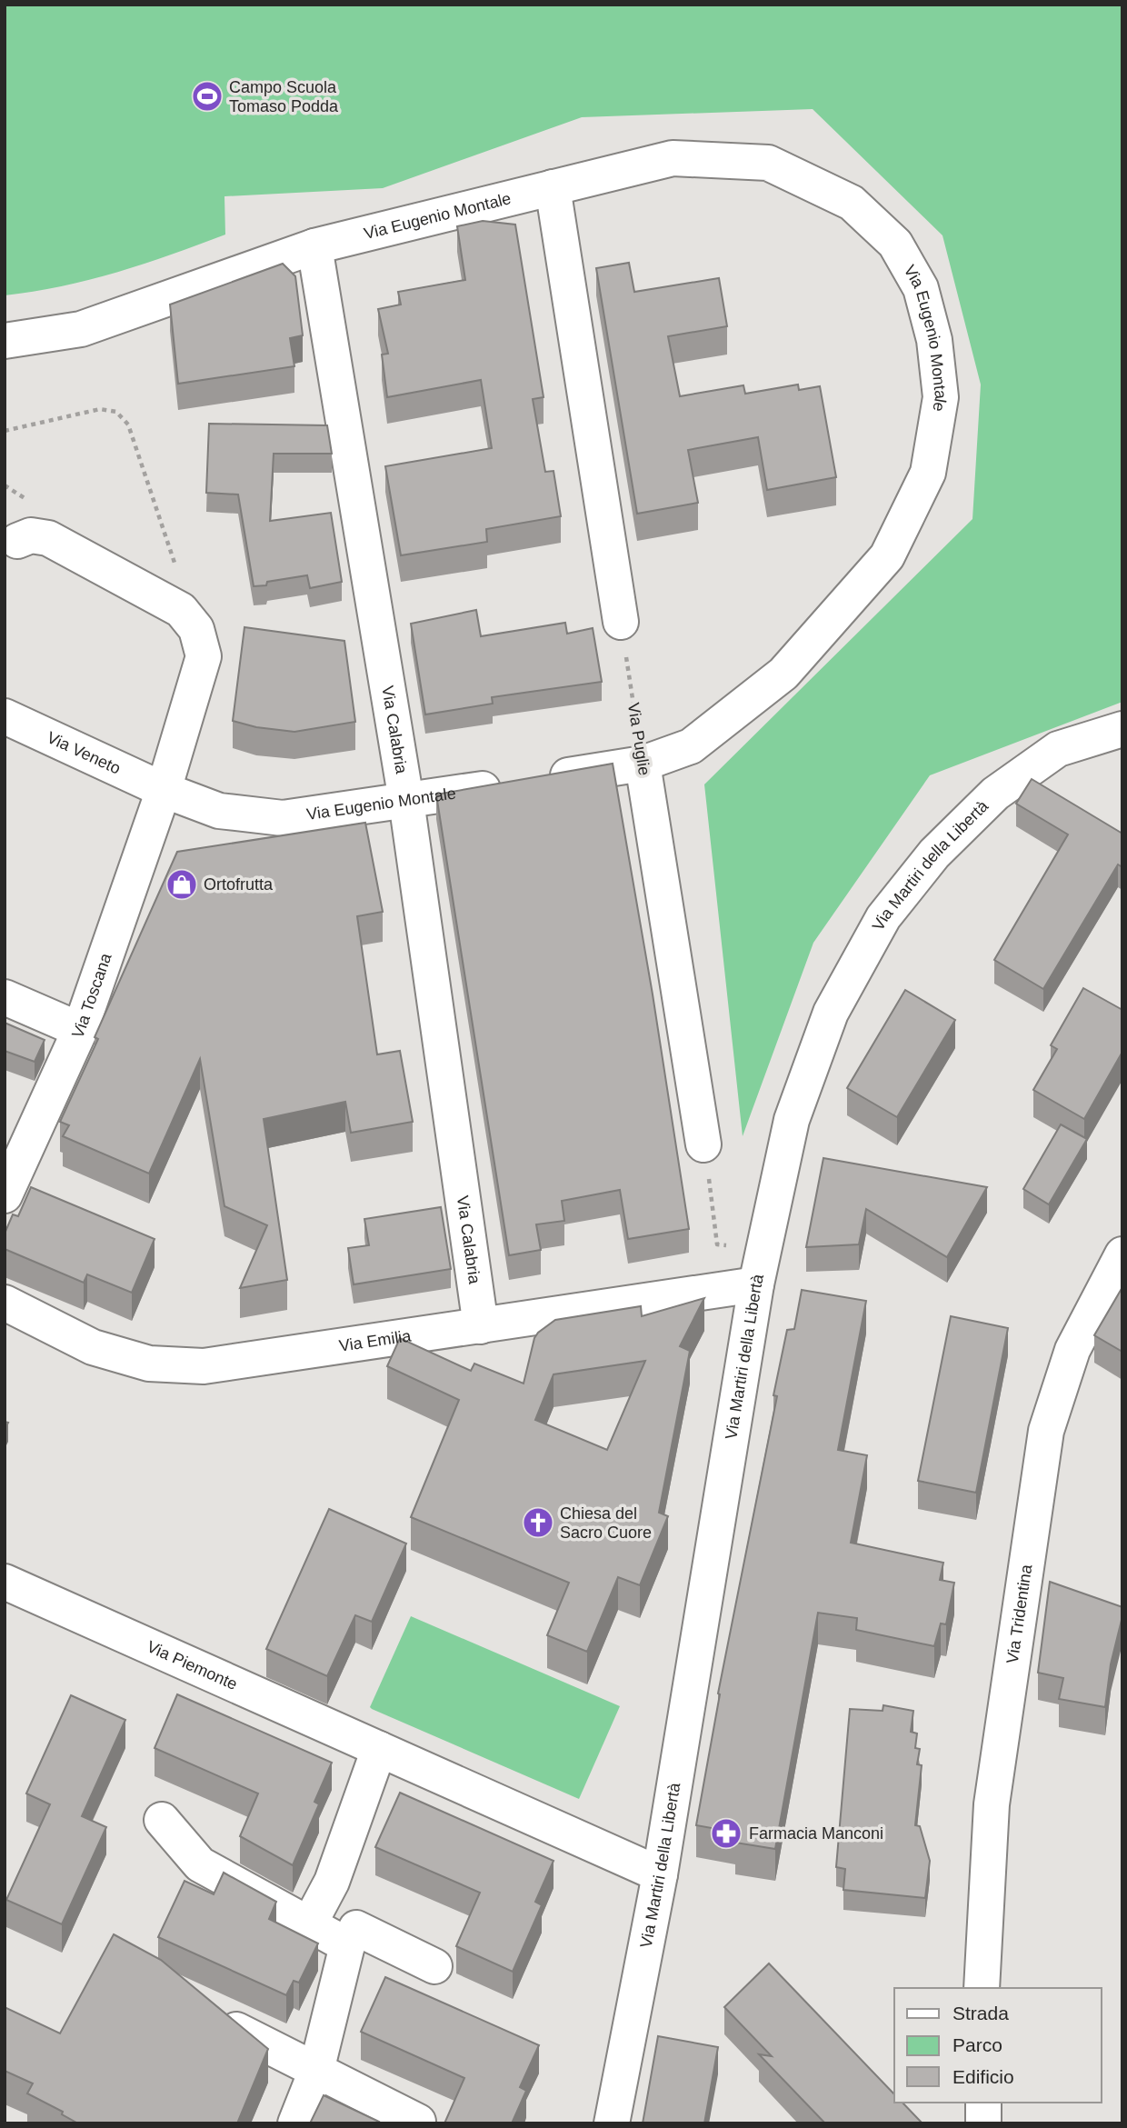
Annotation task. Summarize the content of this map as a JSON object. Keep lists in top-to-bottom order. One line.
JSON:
{"streets":{"street":["Via Eugenio Montale","Via Calabria","Via Puglie","Via Veneto","Via Martiri della Libertà","Via Toscana","Via Emilia","Via Tridentina","Via Piemonte"]},"crossings":[["Via Eugenio Montale","Via Calabria"],["Via Eugenio Montale","Via Puglie"],["Via Eugenio Montale","Via Veneto"],["Via Eugenio Montale","Via Toscana"],["Via Calabria","Via Emilia"],["Via Veneto","Via Toscana"],["Via Martiri della Libertà","Via Emilia"],["Via Martiri della Libertà","Via Piemonte"]],"places":{"sports":["Campo Scuola Tomaso Podda"],"shop":["Ortofrutta"],"church":["Chiesa del Sacro Cuore"],"pharmacy":["Farmacia Manconi"]},"legend":["Strada","Parco","Edificio"]}
